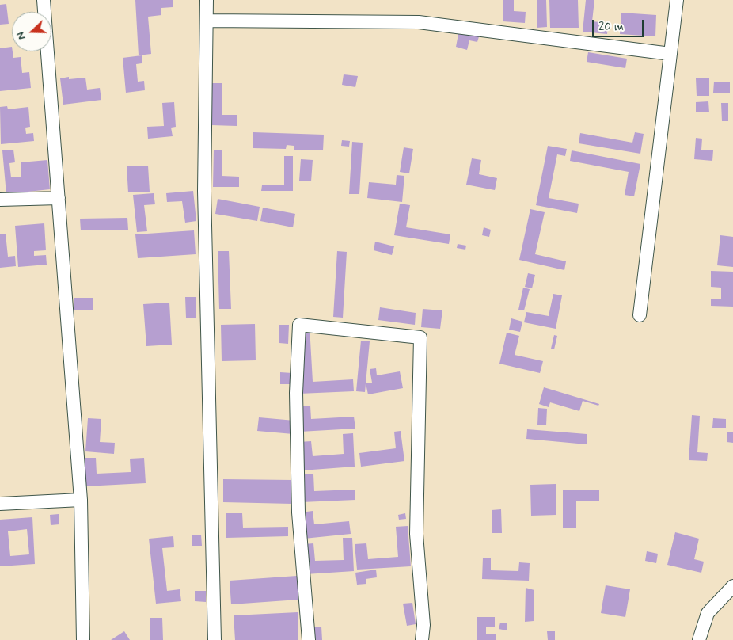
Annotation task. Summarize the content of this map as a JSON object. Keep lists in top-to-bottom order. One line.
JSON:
{"scale_bar":"20 m","north":"left"}
